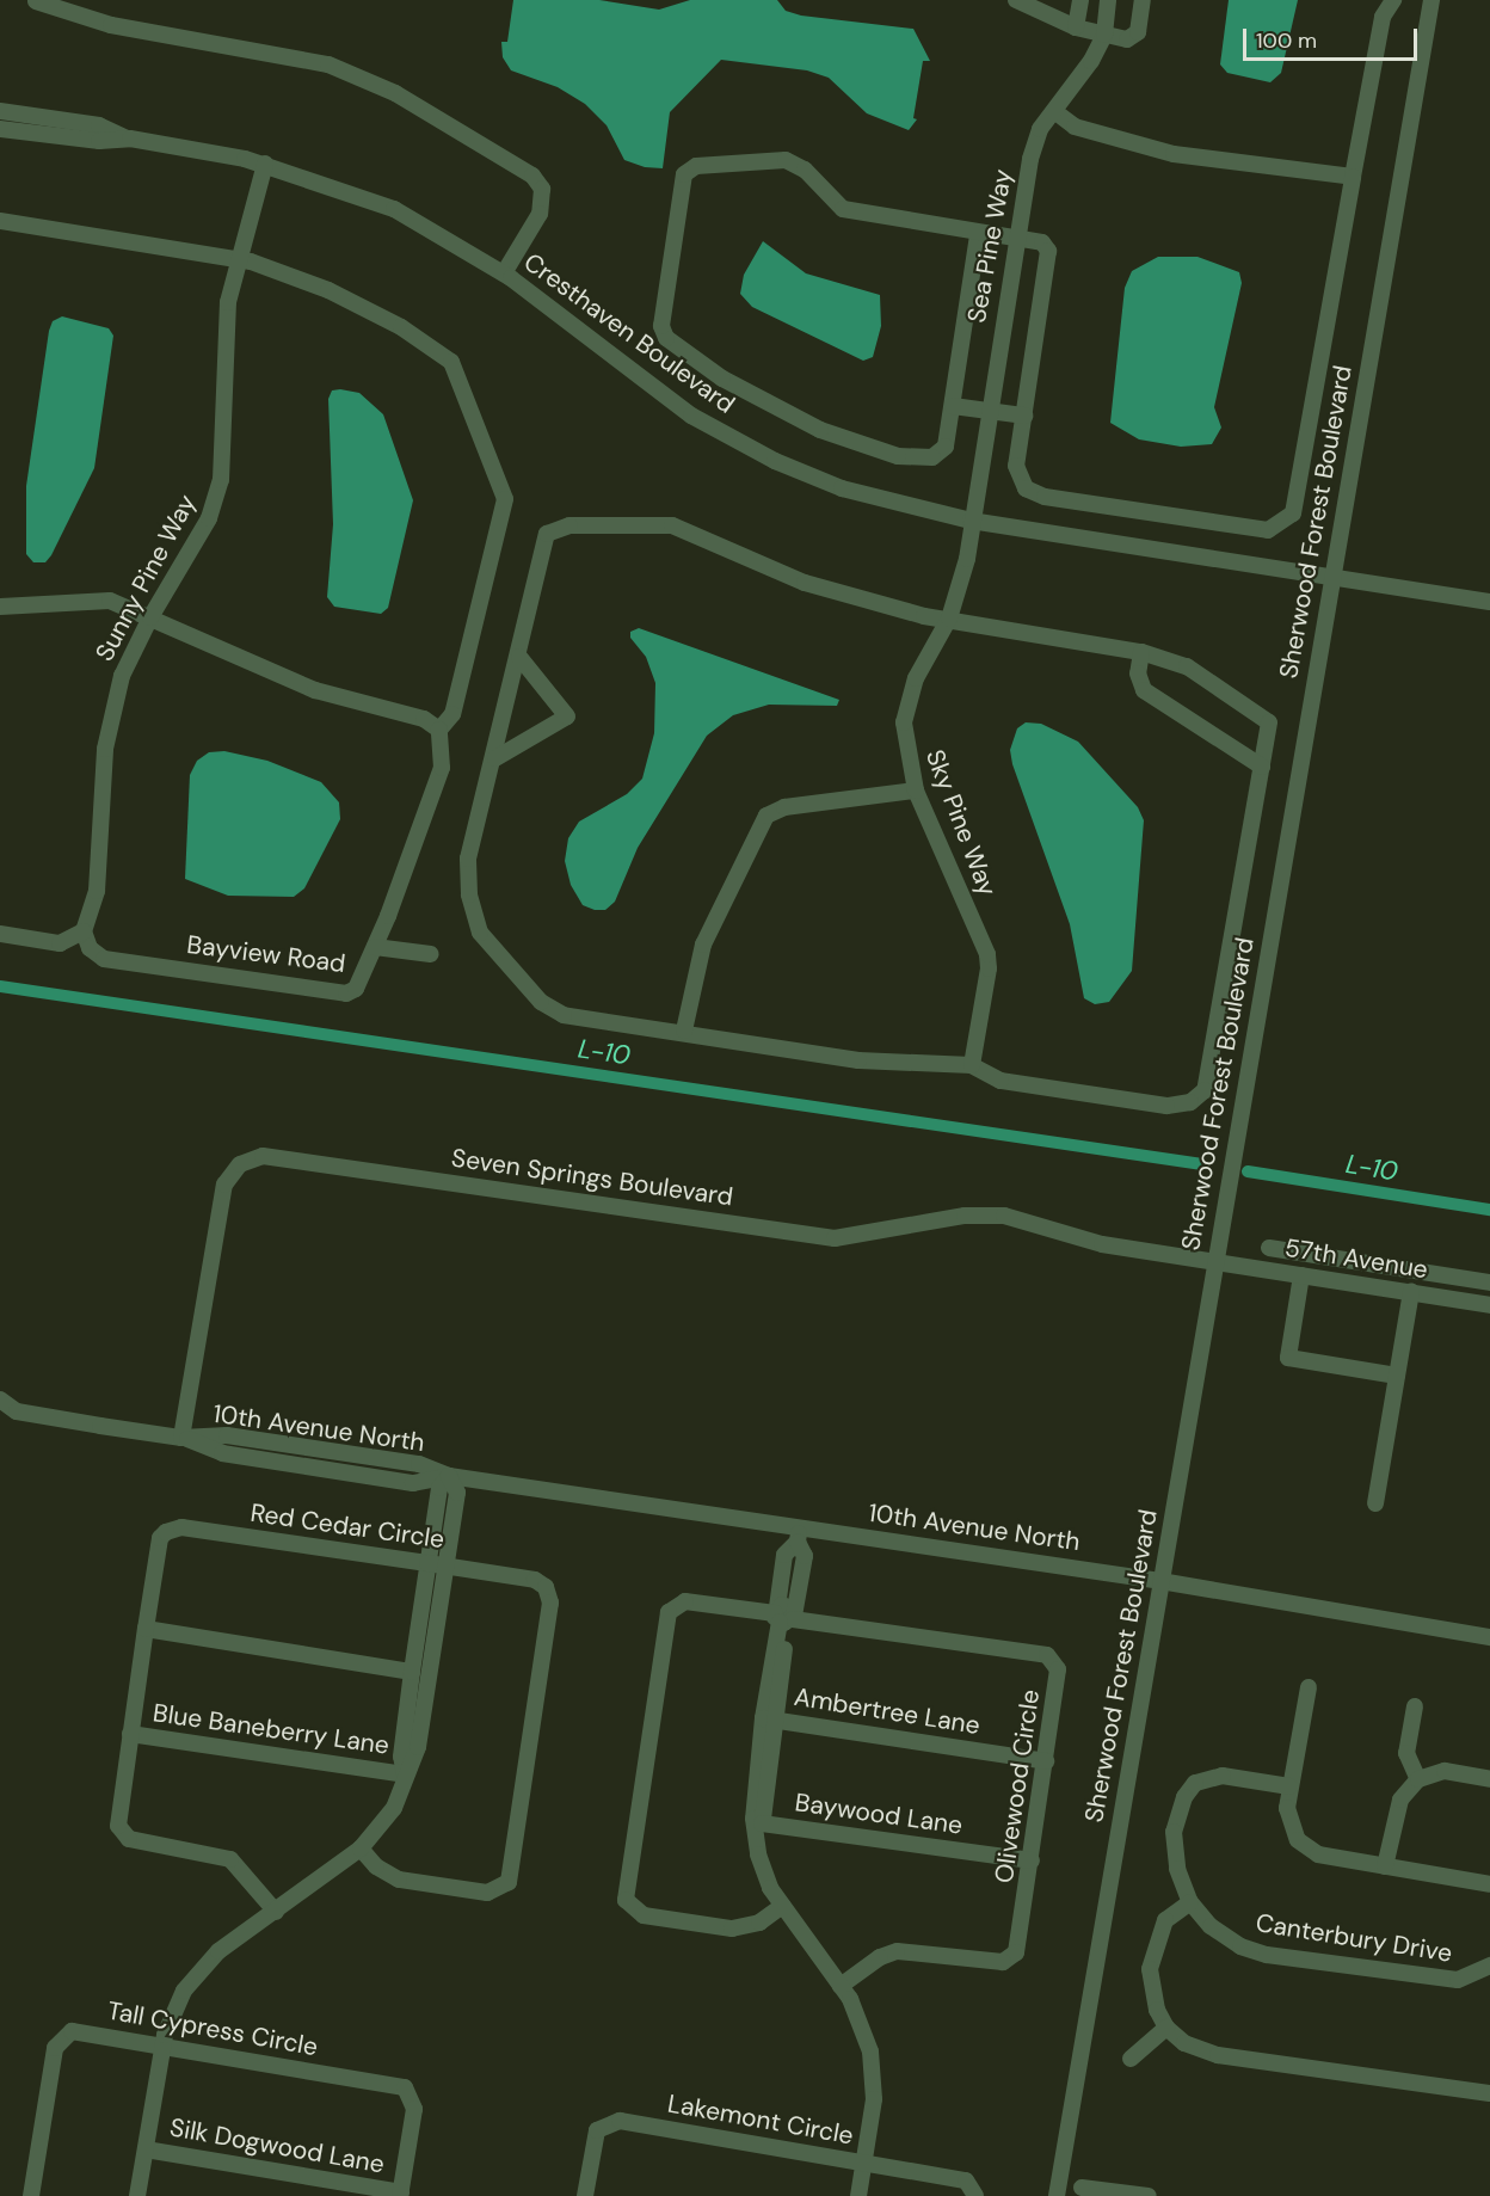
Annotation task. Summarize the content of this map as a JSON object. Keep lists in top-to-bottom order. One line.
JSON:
{"streets":{"street":["Sea Pine Way","Cresthaven Boulevard","Sherwood Forest Boulevard","Sunny Pine Way","Sky Pine Way","Bayview Road","Seven Springs Boulevard","57th Avenue","10th Avenue North","Red Cedar Circle","Ambertree Lane","Blue Baneberry Lane","Olivewood Circle","Baywood Lane","Canterbury Drive","Tall Cypress Circle","Lakemont Circle","Silk Dogwood Lane"]},"crossings":[["Sea Pine Way","Cresthaven Boulevard"],["Sea Pine Way","Sky Pine Way"],["Cresthaven Boulevard","Sherwood Forest Boulevard"],["Cresthaven Boulevard","Sunny Pine Way"],["Cresthaven Boulevard","Sky Pine Way"],["Sherwood Forest Boulevard","Seven Springs Boulevard"],["Sherwood Forest Boulevard","57th Avenue"],["Sherwood Forest Boulevard","10th Avenue North"],["Sunny Pine Way","Bayview Road"],["Seven Springs Boulevard","57th Avenue"],["Seven Springs Boulevard","10th Avenue North"],["Red Cedar Circle","Blue Baneberry Lane"],["Ambertree Lane","Olivewood Circle"],["Olivewood Circle","Baywood Lane"],["Tall Cypress Circle","Silk Dogwood Lane"]],"water":["L-10"],"scale_bar":"100 m"}
